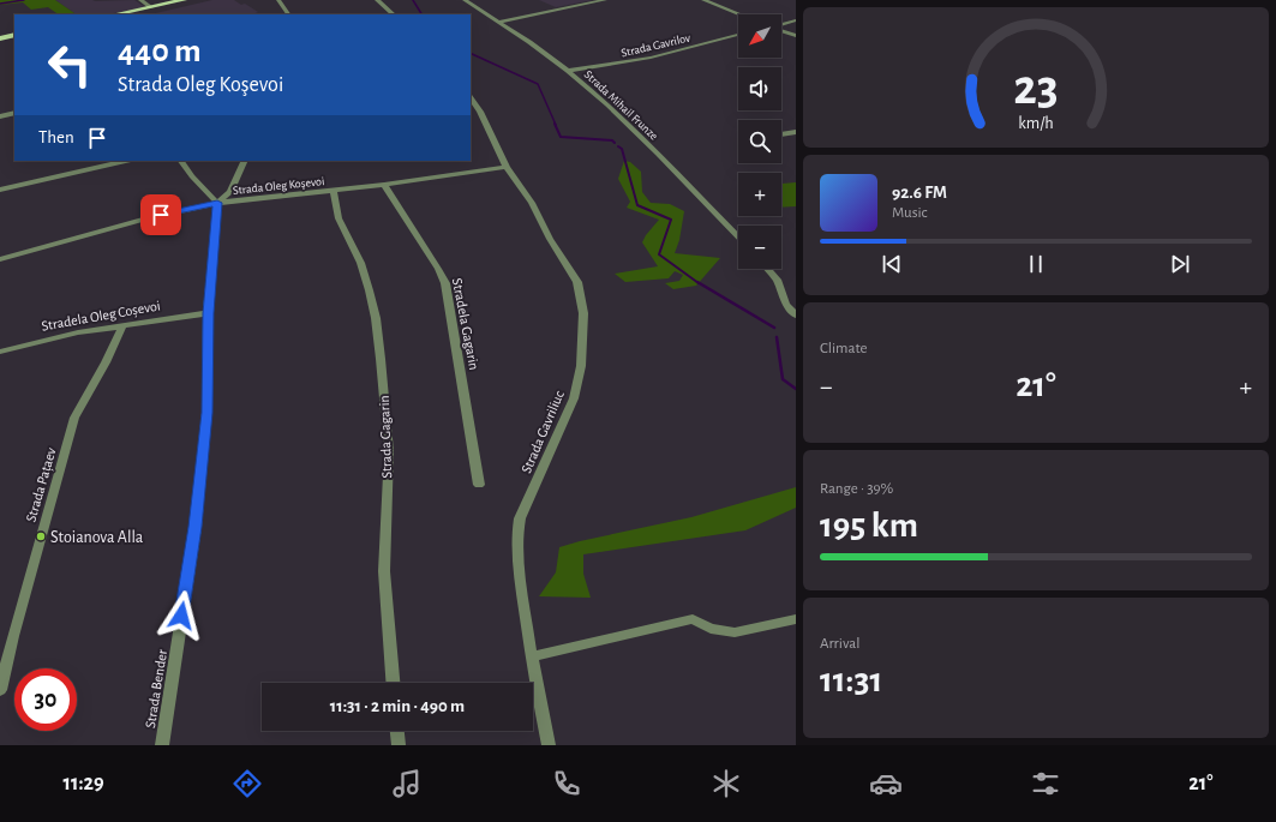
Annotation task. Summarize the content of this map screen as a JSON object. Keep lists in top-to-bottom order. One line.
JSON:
{"streets":{"street":["Strada Gavrilov","Strada Mihail Frunze","Strada Oleg Koşevoi","Stradela Oleg Coșevoi","Stradela Gagarin","Strada Gavriliuc","Strada Gagarin","Strada Pațaev","Strada Bender"]},"crossings":[["Strada Gavrilov","Strada Mihail Frunze"],["Strada Oleg Koşevoi","Stradela Gagarin"],["Strada Oleg Koşevoi","Strada Gavriliuc"],["Strada Oleg Koşevoi","Strada Gagarin"],["Strada Oleg Koşevoi","Strada Bender"],["Stradela Oleg Coșevoi","Strada Pațaev"],["Stradela Oleg Coșevoi","Strada Bender"]],"places":["Stoianova Alla"],"north":"bottom left","page":{"map_buttons":["+","−"],"turn":["440 m","Strada Oleg Koşevoi"],"then":"Then","song":["92.6 FM","Music"],"tile":["Climate",["Range · 39%","195 km"],["Arrival","11:31"]],"heat":["−","21°","+"],"limit":"30","trip":"11:31 · 2 min · 490 m","tabs":["11:29","21°"],"gauge":["23","km/h"]}}
